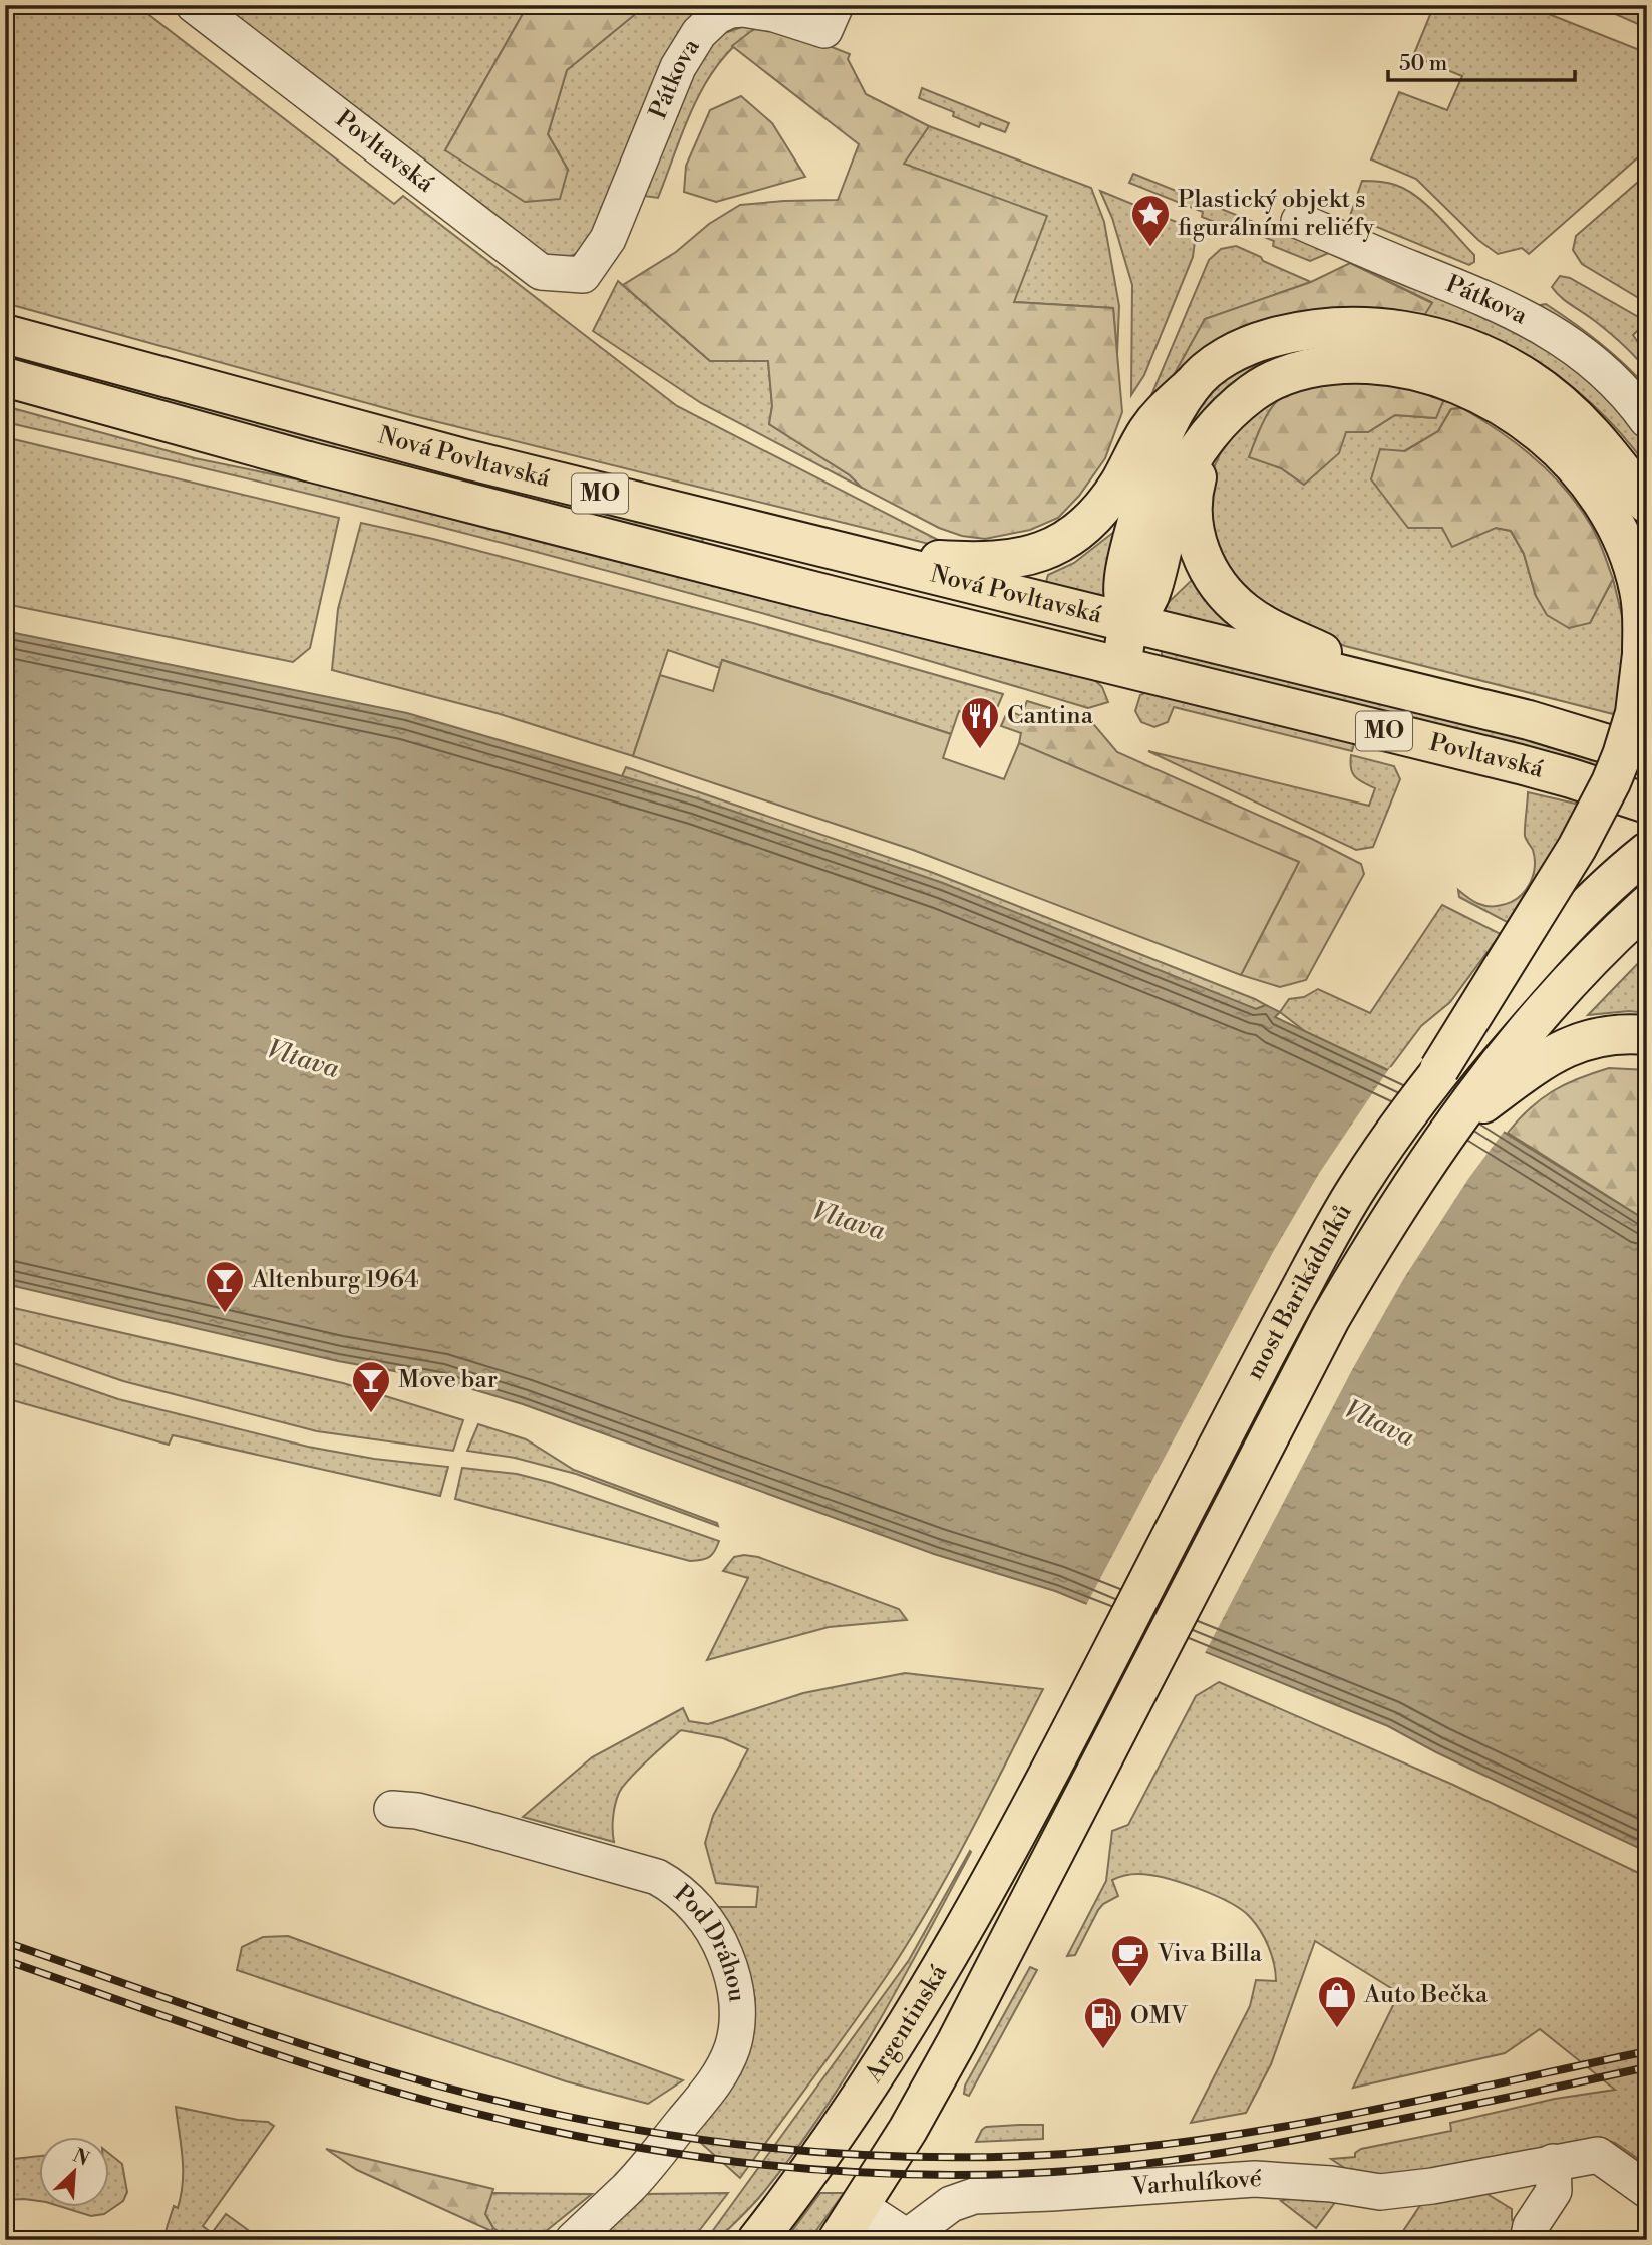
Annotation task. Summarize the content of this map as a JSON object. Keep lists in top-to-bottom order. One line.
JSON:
{"streets":{"main road":["Povltavská","Nová Povltavská","MO","most Barikádníků","Argentinská"],"street":["Pátkova","Pod Dráhou","Varhulíkové"]},"crossings":[["Pátkova","Povltavská"],["Povltavská","Nová Povltavská"],["most Barikádníků","Argentinská"],["Argentinská","Varhulíkové"]],"water":["Vltava"],"places":{"place":["Plastický objekt s figurálními reliéfy"],"restaurant":["Cantina"],"bar":["Altenburg 1964","Move bar"],"cafe":["Viva Billa"],"shop":["Auto Bečka"],"fuel station":["OMV"]},"scale_bar":"50 m","north":"top right"}
